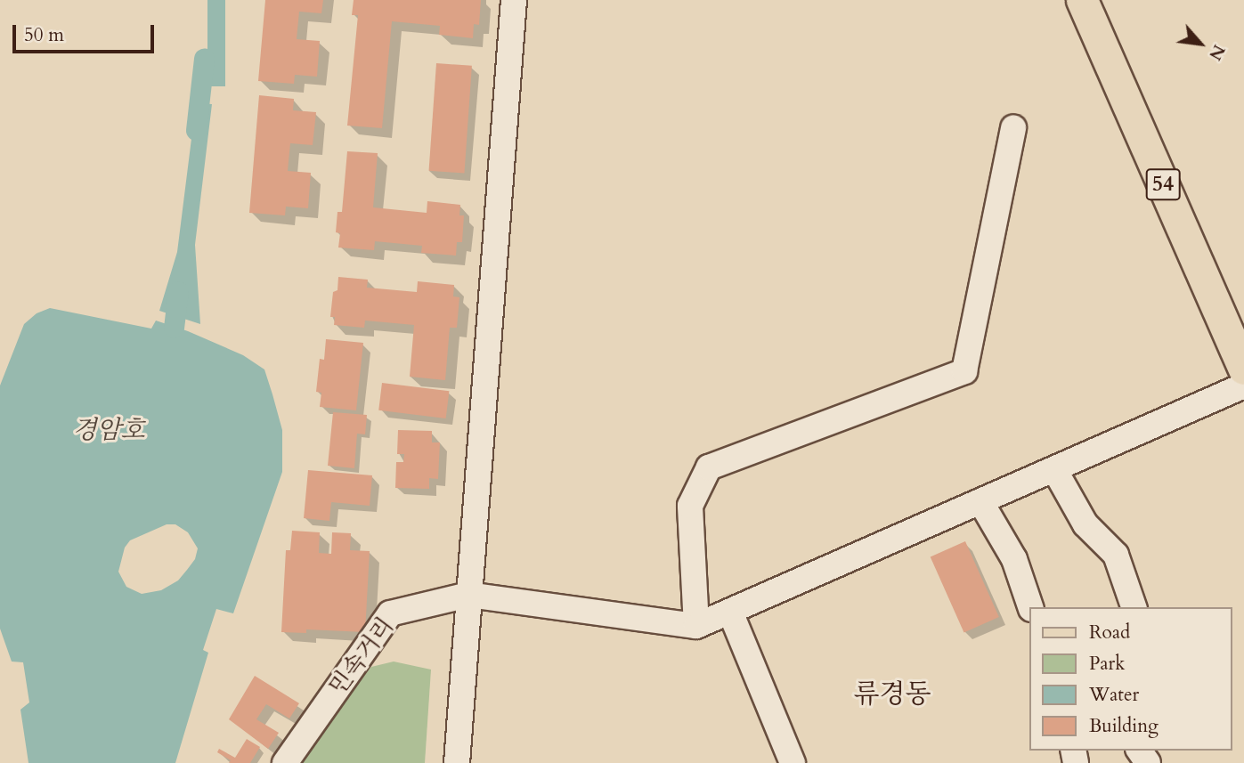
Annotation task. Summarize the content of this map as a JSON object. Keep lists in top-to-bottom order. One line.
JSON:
{"streets":{"main road":["54"],"street":["민속거리"]},"districts":["류경동"],"water":["경암호"],"legend":["Road","Park","Water","Building"],"scale_bar":"50 m","north":"bottom right"}
